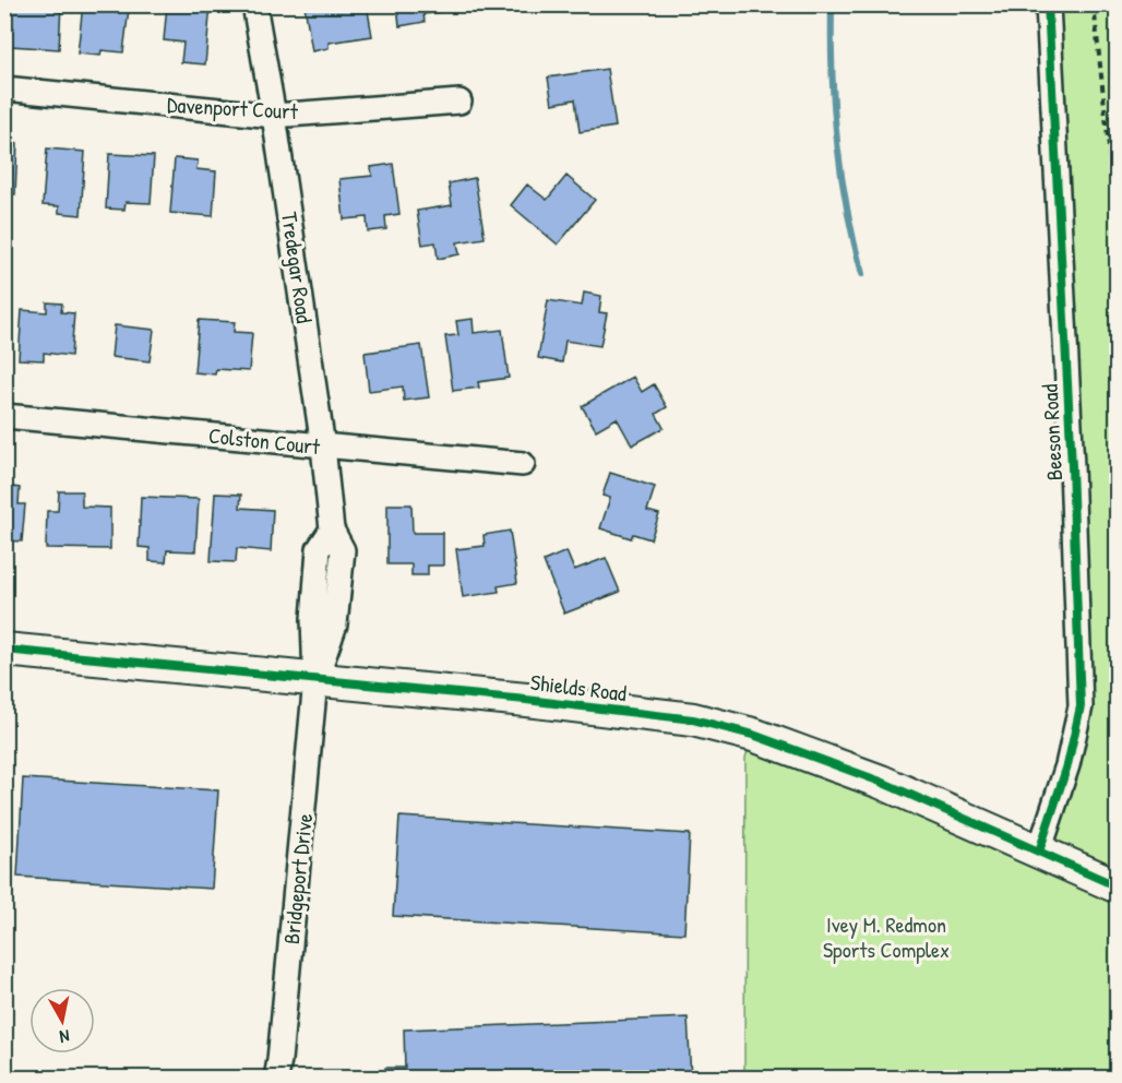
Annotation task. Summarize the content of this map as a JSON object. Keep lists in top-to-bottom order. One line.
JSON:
{"streets":{"street":["Davenport Court","Tredegar Road","Beeson Road","Colston Court","Shields Road","Bridgeport Drive"]},"crossings":[["Davenport Court","Tredegar Road"],["Tredegar Road","Colston Court"],["Tredegar Road","Shields Road"],["Tredegar Road","Bridgeport Drive"],["Beeson Road","Shields Road"],["Shields Road","Bridgeport Drive"]],"parks":["Ivey M. Redmon Sports Complex"],"north":"bottom"}
